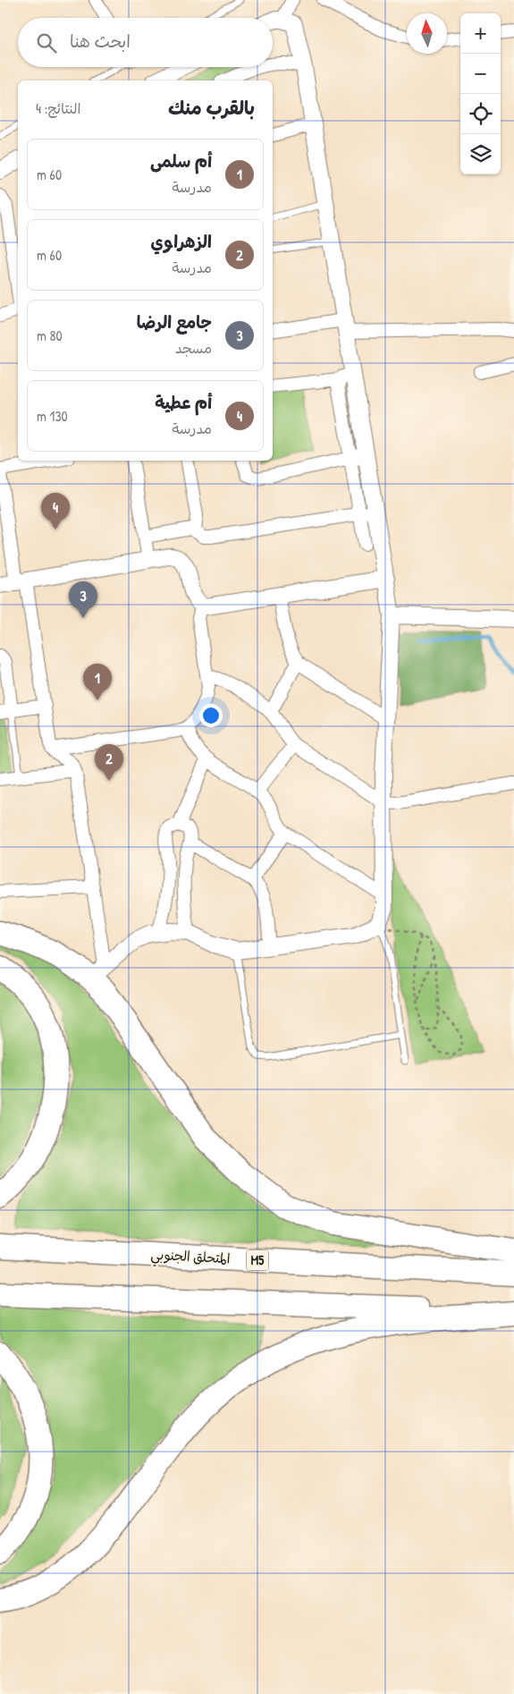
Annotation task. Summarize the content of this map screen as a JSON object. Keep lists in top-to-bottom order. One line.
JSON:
{"streets":{"highway":["المتحلق الجنوبي","M5"]},"north":"top","page":{"map_buttons":["+","−"],"search":"ابحث هنا","heading":["بالقرب منك","النتائج: 4"],"list":[{"mark":"1","name":"أم سلمى","note":"مدرسة","value":"60 m"},{"mark":"2","name":"الزهراوي","note":"مدرسة","value":"60 m"},{"mark":"3","name":"جامع الرضا","note":"مسجد","value":"80 m"},{"mark":"4","name":"أم عطية","note":"مدرسة","value":"130 m"}],"pins":["4","3","1","2"]}}
